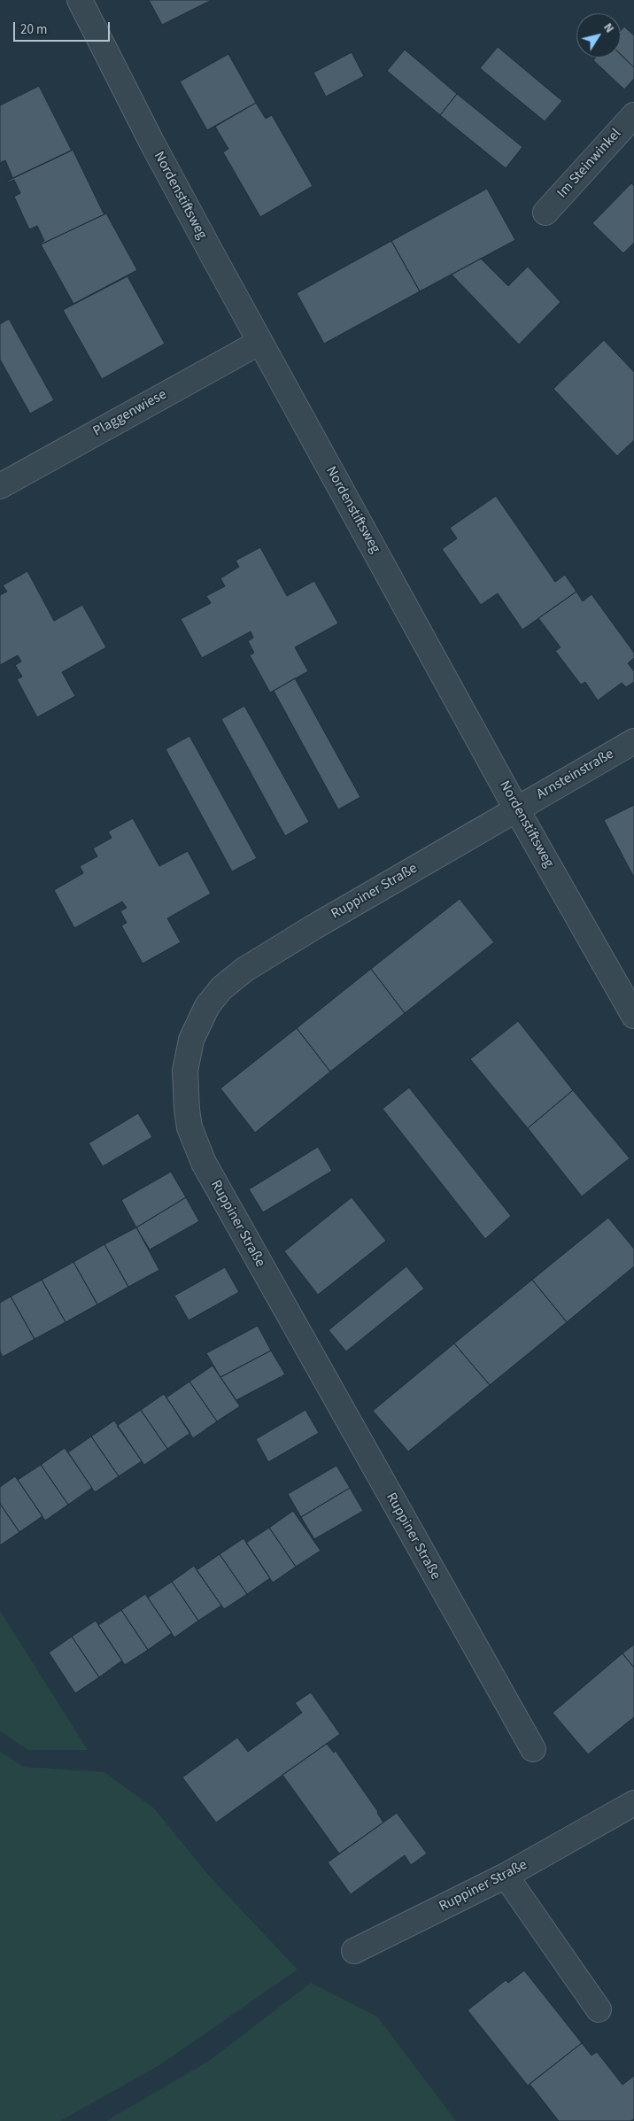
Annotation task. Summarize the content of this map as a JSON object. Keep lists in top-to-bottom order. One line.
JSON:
{"streets":{"street":["Im Steinwinkel","Nordenstiftsweg","Plaggenwiese","Arnsteinstraße","Ruppiner Straße"]},"crossings":[["Nordenstiftsweg","Plaggenwiese"],["Nordenstiftsweg","Arnsteinstraße"],["Nordenstiftsweg","Ruppiner Straße"],["Arnsteinstraße","Ruppiner Straße"]],"scale_bar":"20 m","north":"top right"}
